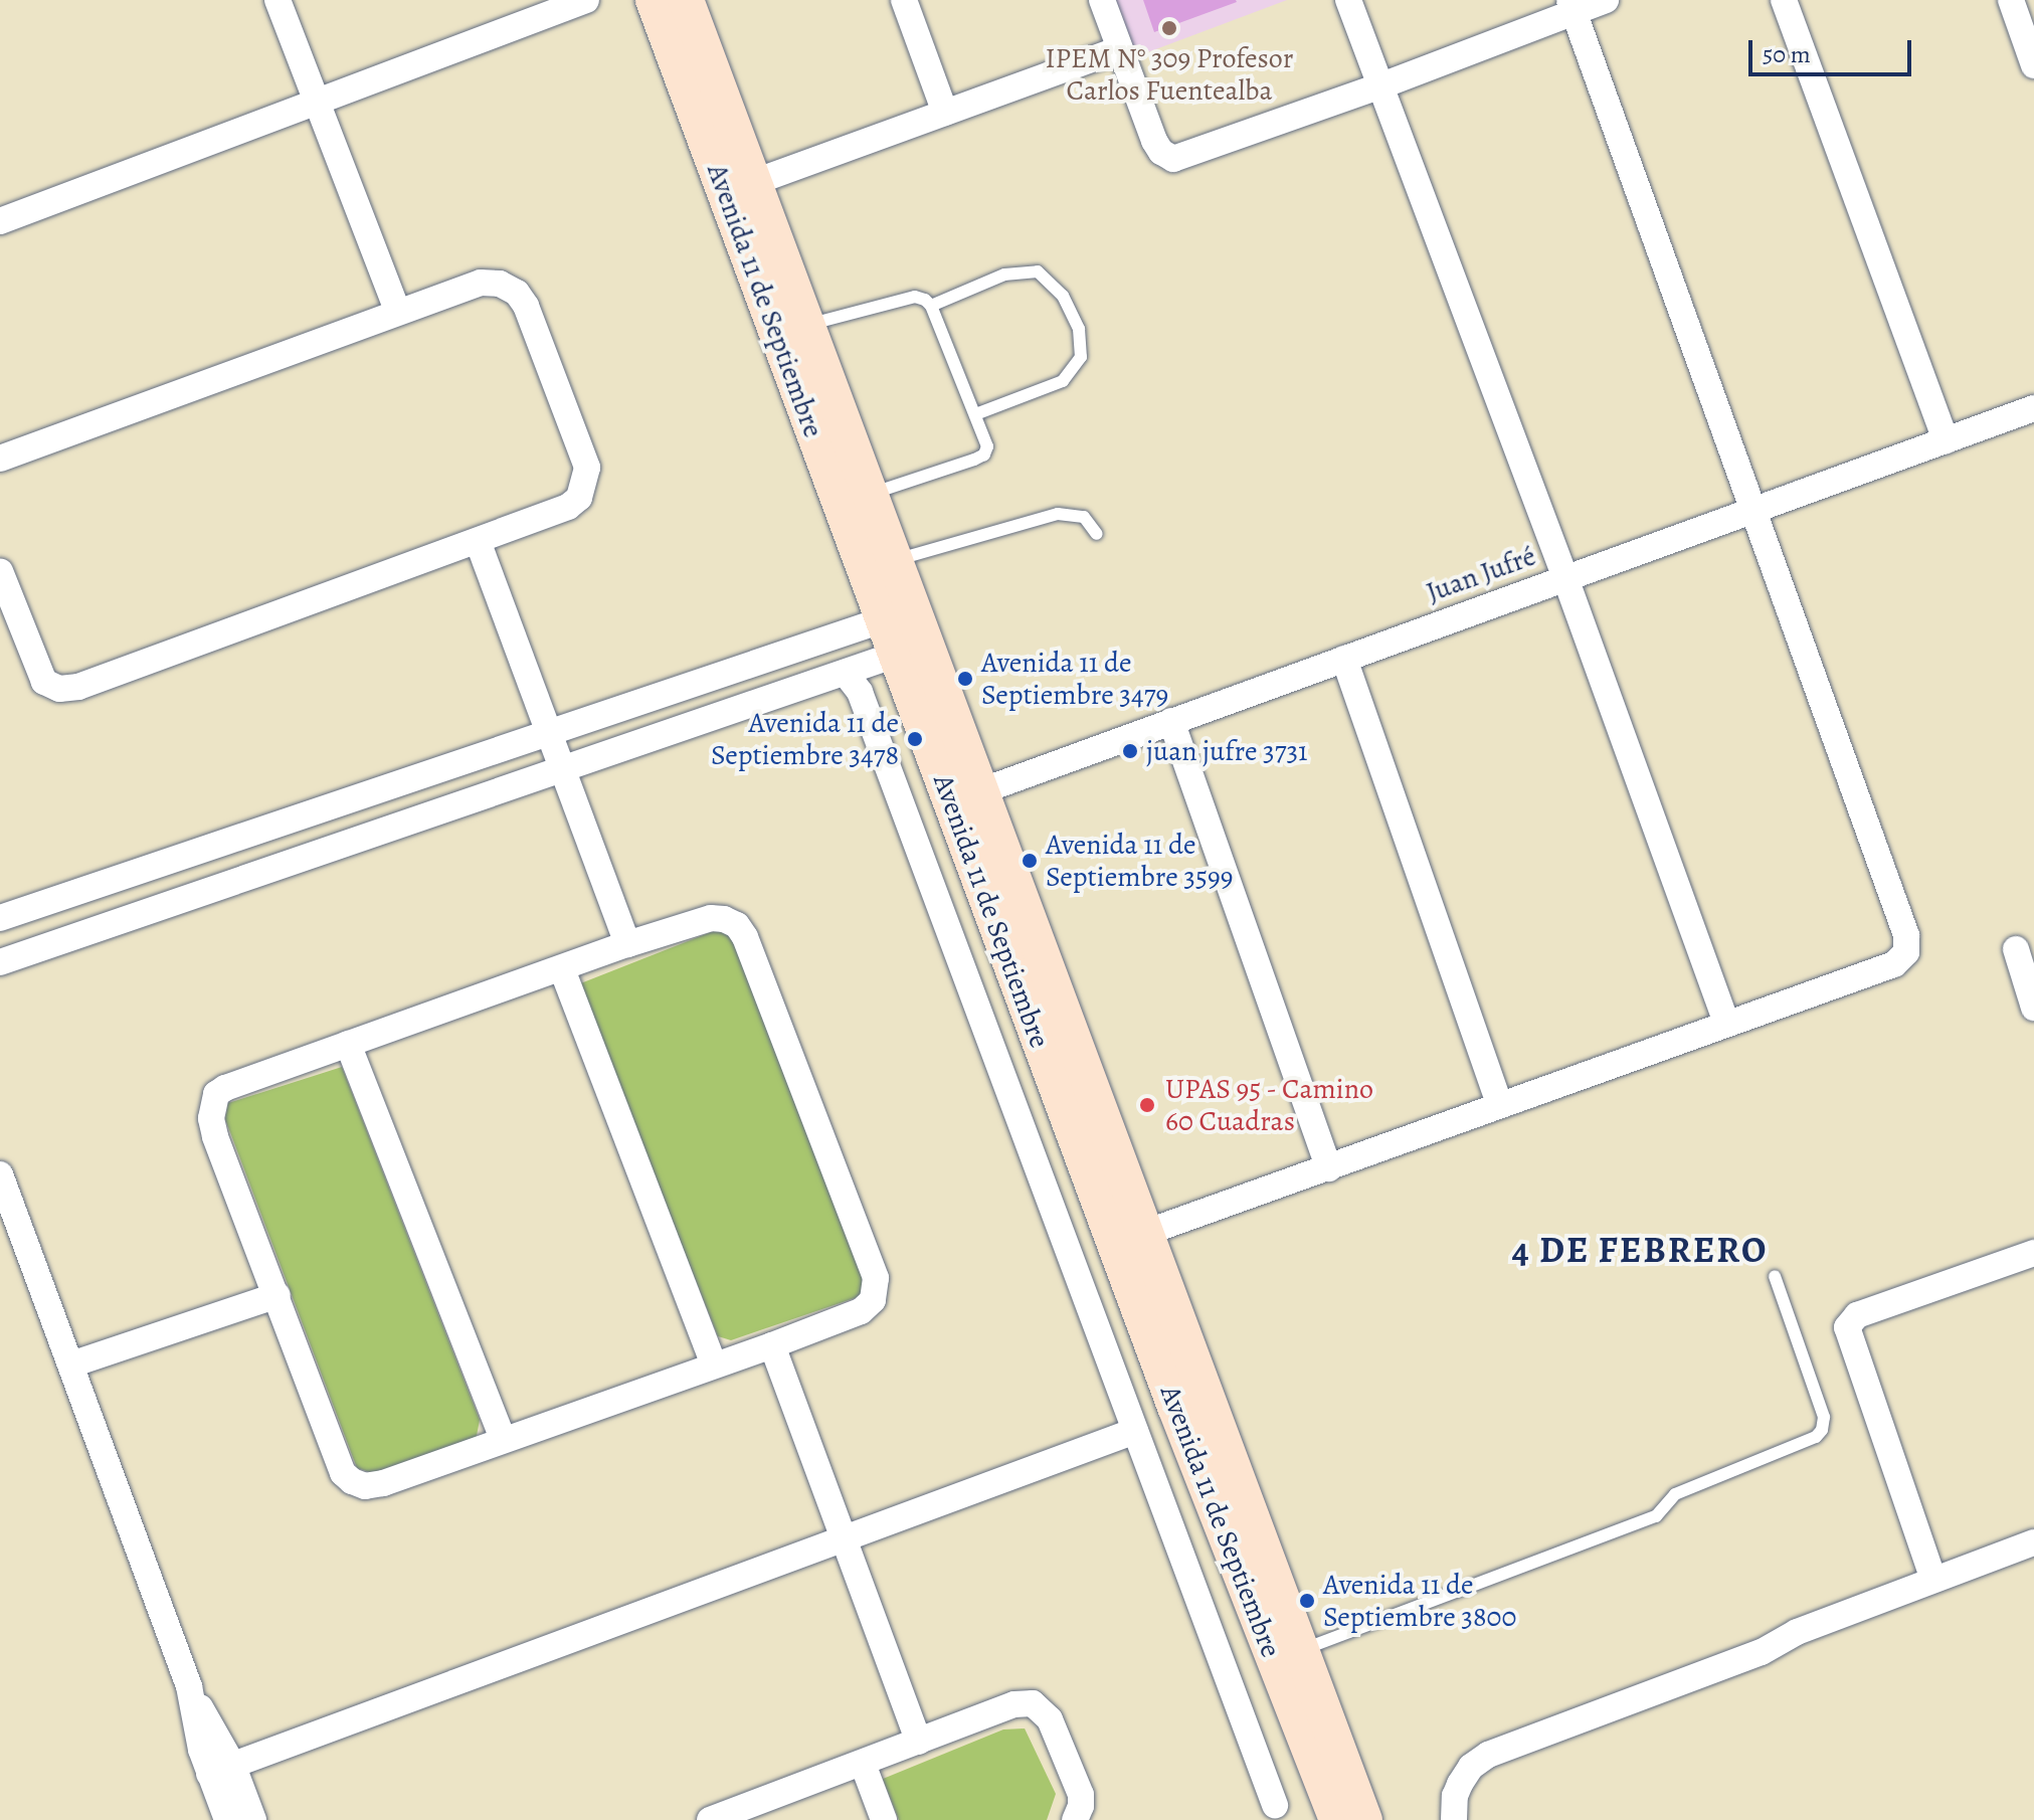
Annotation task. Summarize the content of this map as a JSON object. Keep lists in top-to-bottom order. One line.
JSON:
{"streets":{"main road":["Avenida 11 de Septiembre"],"street":["Juan Jufré"]},"crossings":[["Avenida 11 de Septiembre","Juan Jufré"]],"districts":["4 DE FEBRERO"],"places":["IPEM N° 309 Profesor Carlos Fuentealba","Avenida 11 de Septiembre 3479","Avenida 11 de Septiembre 3478","juan jufre 3731","Avenida 11 de Septiembre 3599","UPAS 95 - Camino 60 Cuadras","Avenida 11 de Septiembre 3800"],"scale_bar":"50 m"}
